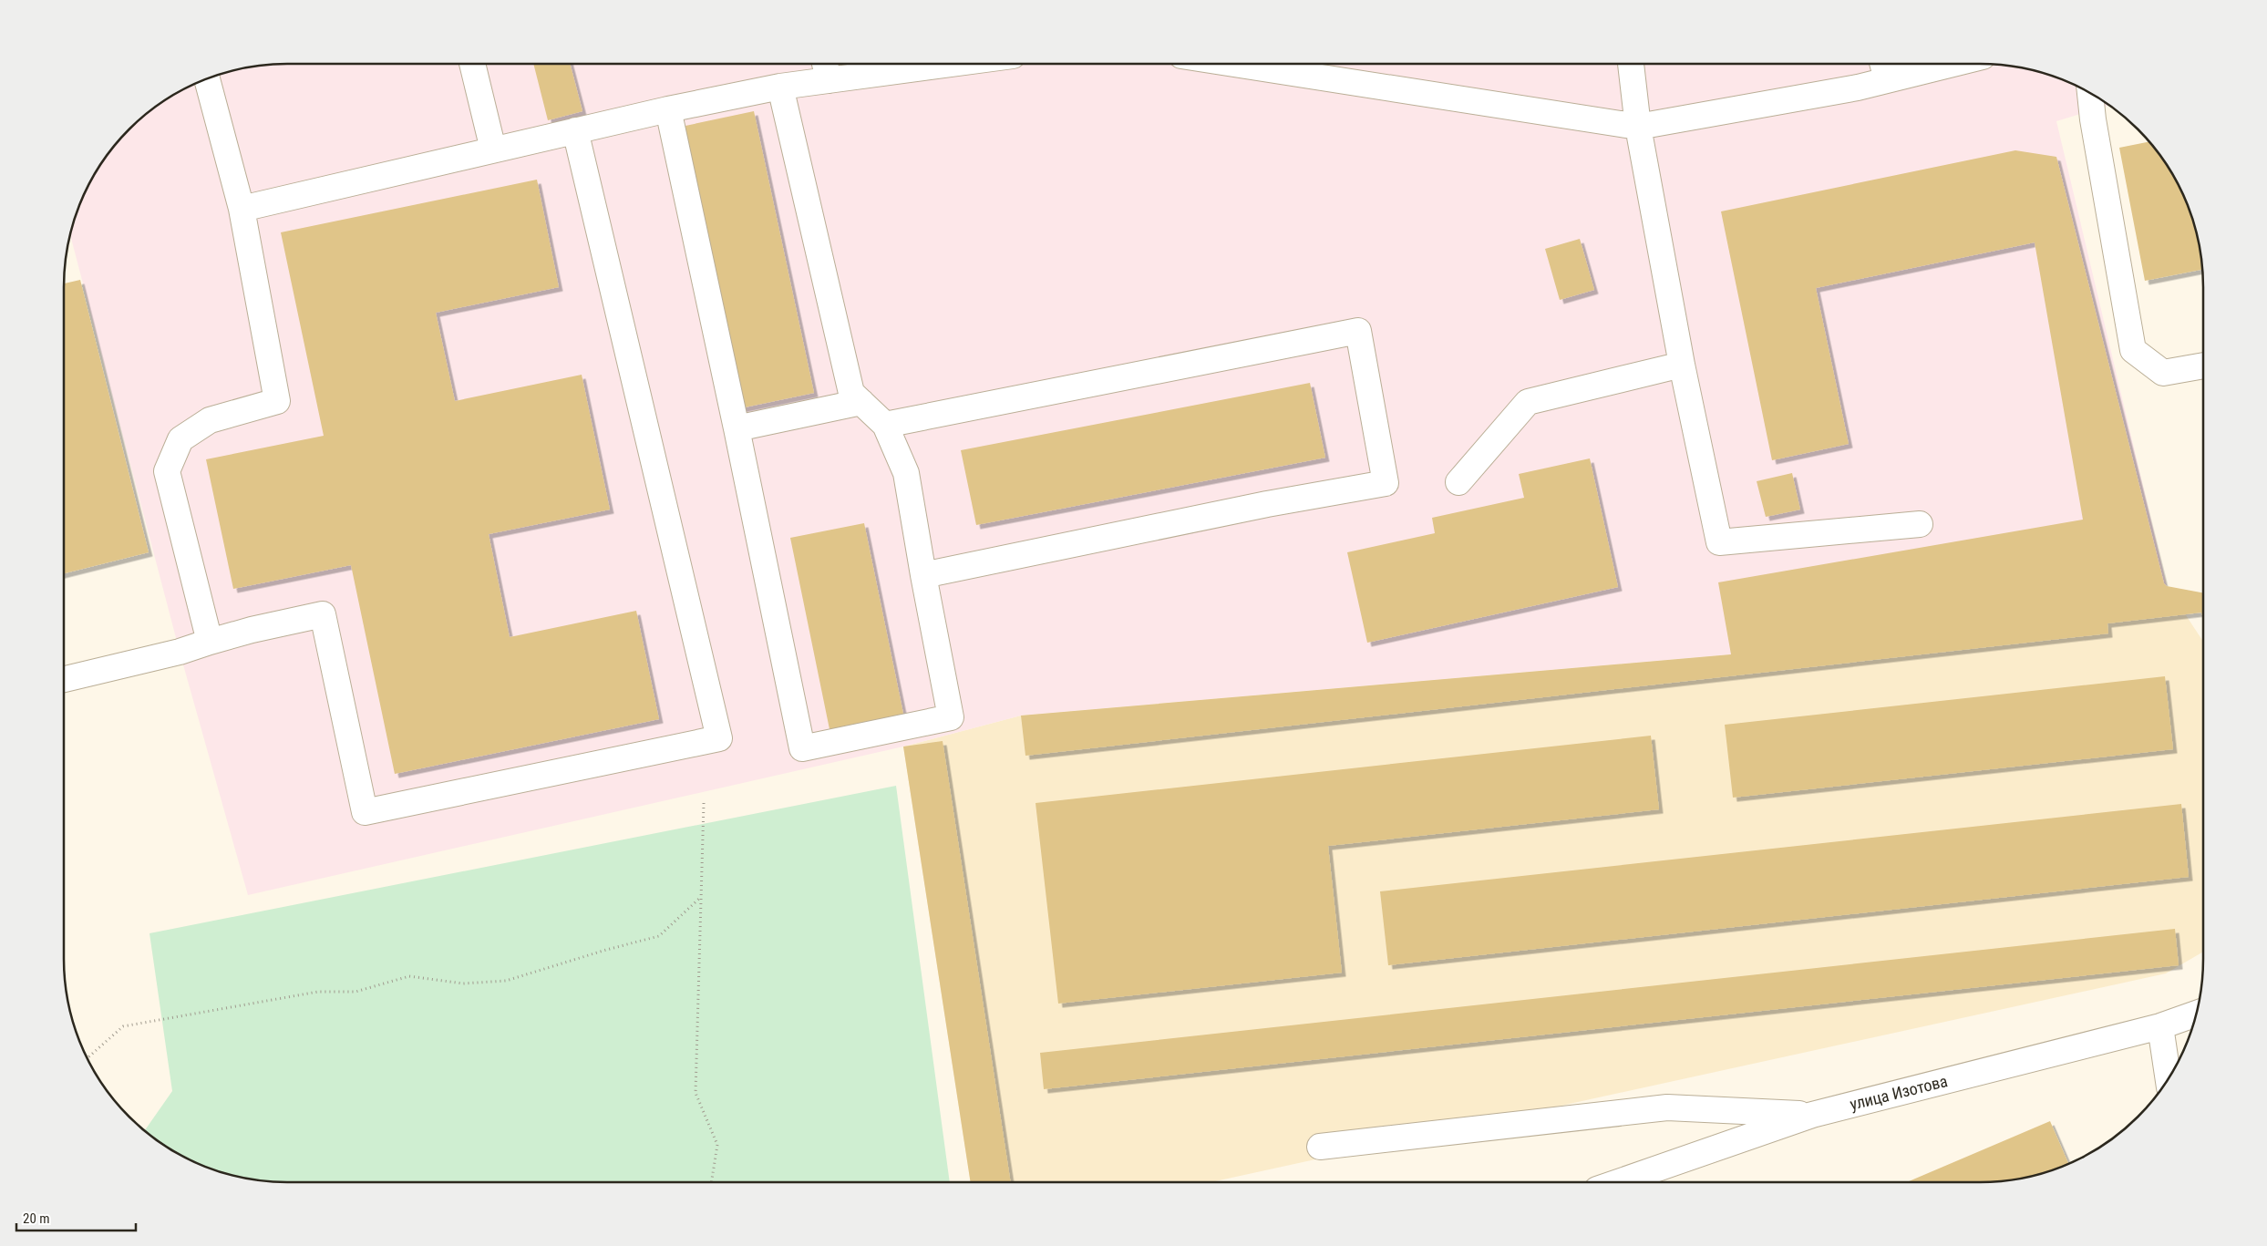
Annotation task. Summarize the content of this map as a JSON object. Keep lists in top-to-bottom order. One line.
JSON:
{"streets":{"street":["улица Изотова"]},"scale_bar":"20 m"}
